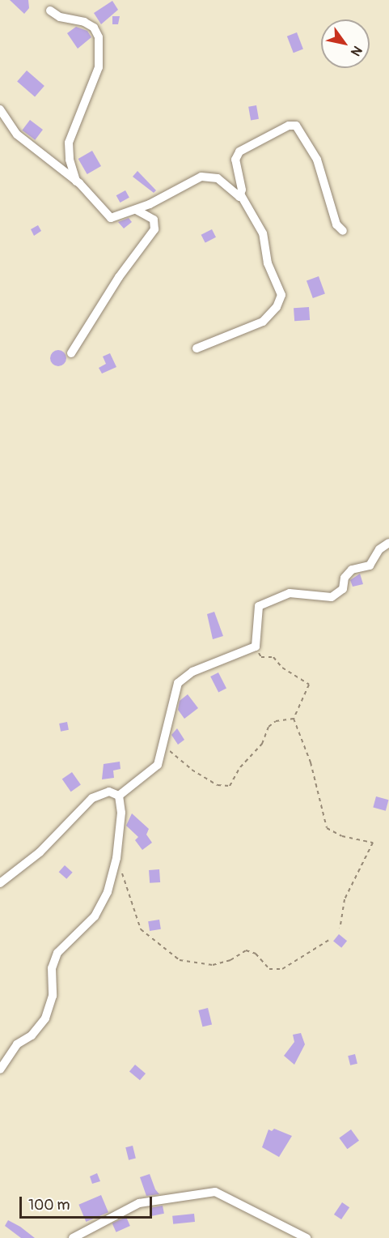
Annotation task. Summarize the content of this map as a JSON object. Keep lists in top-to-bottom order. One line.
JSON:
{"scale_bar":"100 m","north":"bottom right"}
